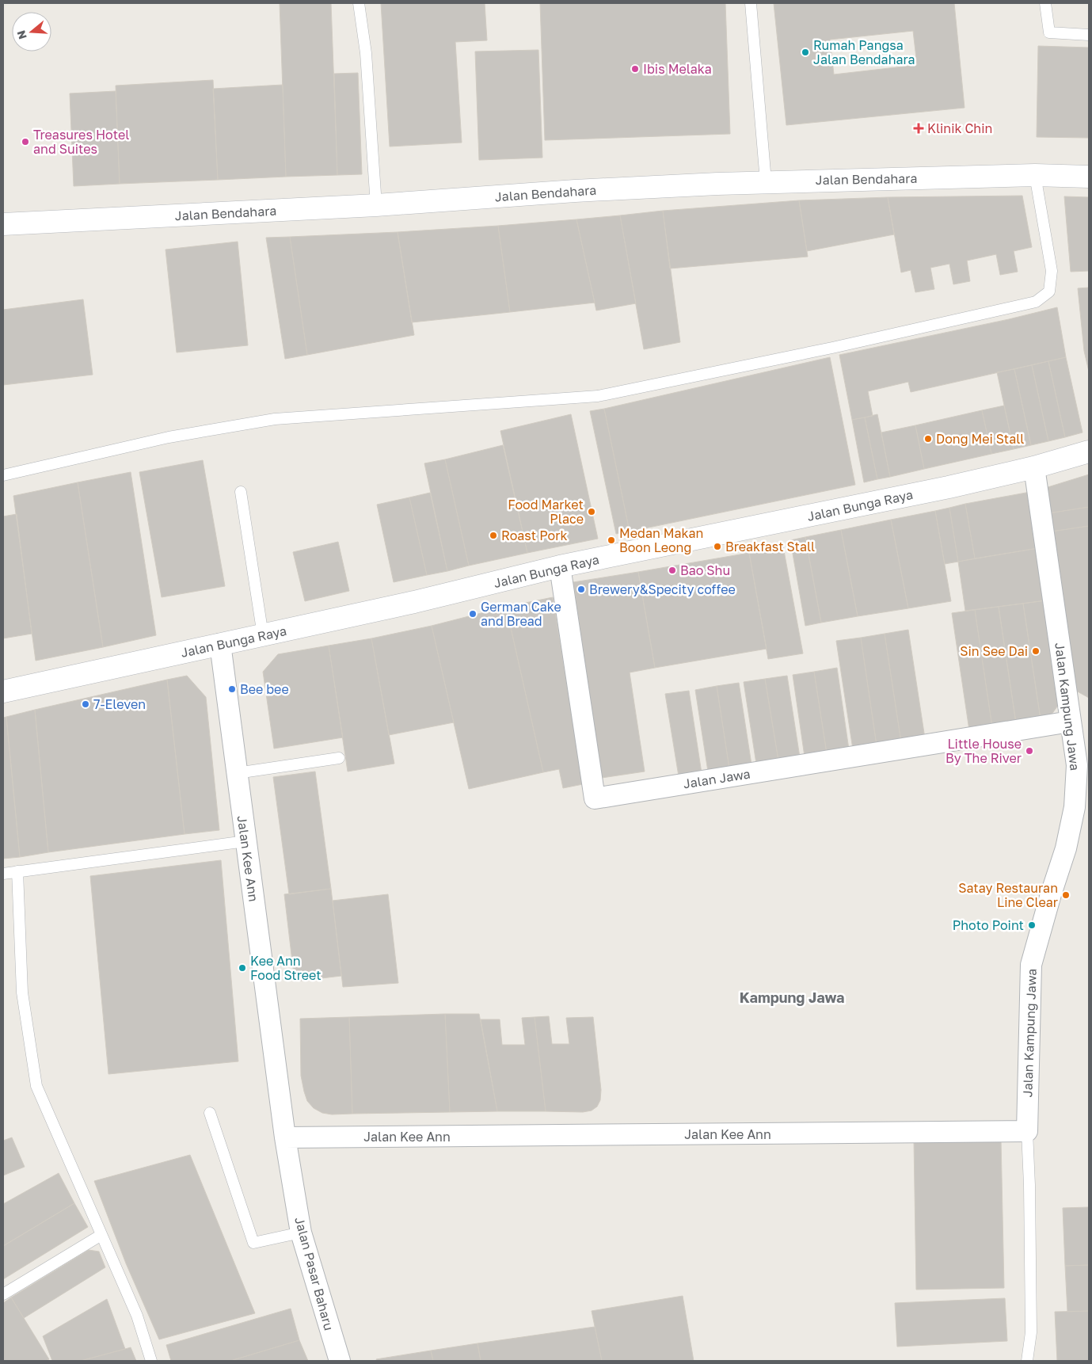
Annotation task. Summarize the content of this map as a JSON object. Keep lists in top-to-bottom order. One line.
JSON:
{"streets":{"street":["Jalan Bendahara","Jalan Bunga Raya","Jalan Kampung Jawa","Jalan Jawa","Jalan Kee Ann","Jalan Pasar Baharu"]},"crossings":[["Jalan Bunga Raya","Jalan Kampung Jawa"],["Jalan Bunga Raya","Jalan Jawa"],["Jalan Bunga Raya","Jalan Kee Ann"],["Jalan Kampung Jawa","Jalan Jawa"],["Jalan Kampung Jawa","Jalan Kee Ann"],["Jalan Kee Ann","Jalan Pasar Baharu"]],"districts":["Kampung Jawa"],"places":{"other":["Rumah Pangsa Jalan Bendahara","Ibis Melaka","Treasures Hotel and Suites","Dong Mei Stall","Food Market Place","Roast Pork","Medan Makan Boon Leong","Breakfast Stall","Bao Shu","Brewery&Specity coffee","German Cake and Bread","Sin See Dai","Bee bee","7-Eleven","Little House By The River","Satay Restauran Line Clear","Photo Point","Kee Ann Food Street"],"health":["Klinik Chin"]},"north":"left"}
